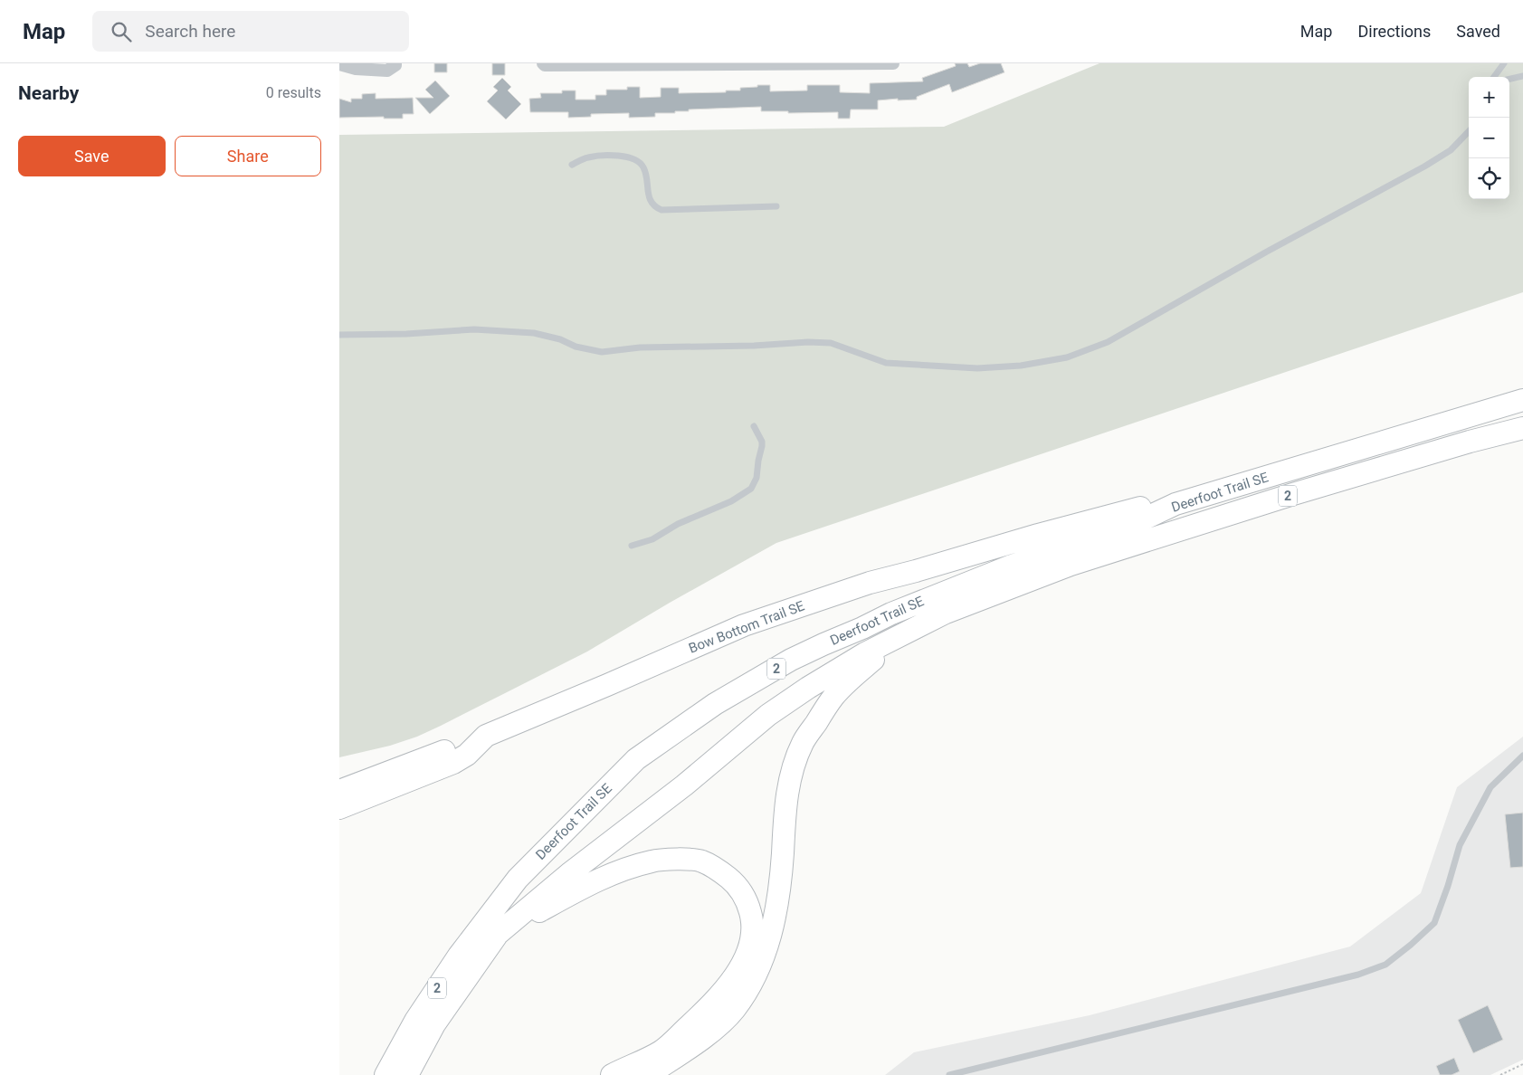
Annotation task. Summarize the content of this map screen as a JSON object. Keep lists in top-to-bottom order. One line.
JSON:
{"streets":{"highway":["Deerfoot Trail SE","2","Bow Bottom Trail SE"]},"crossings":[["Deerfoot Trail SE","Bow Bottom Trail SE"]],"page":{"header":"Map","search":"Search here","nav":["Map","Directions","Saved"],"heading":["Nearby","0 results"],"map_buttons":["+","−"],"buttons":["Save","Share"]}}
